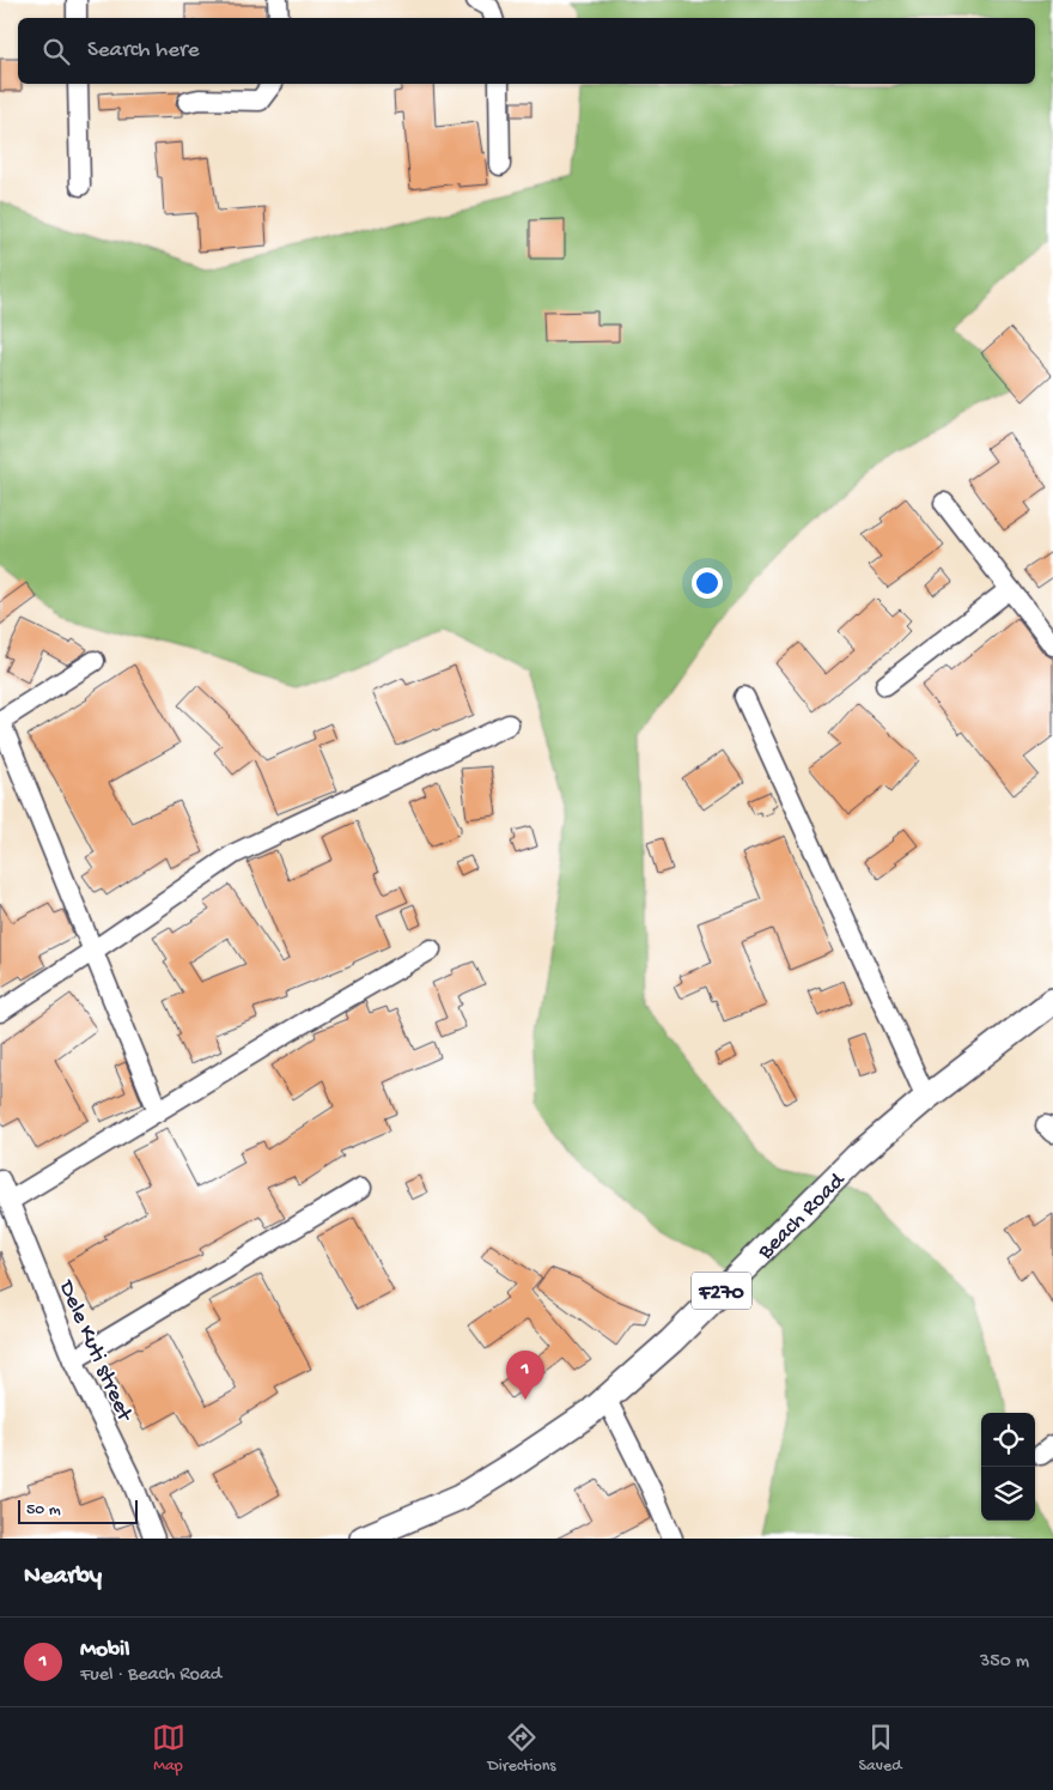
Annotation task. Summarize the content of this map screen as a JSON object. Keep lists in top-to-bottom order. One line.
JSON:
{"streets":{"main road":["Beach Road","F270"],"street":["Dele Kuti street"]},"scale_bar":"50 m","page":{"search":"Search here","pins":"1","scale":"50 m","heading":"Nearby","list":[{"mark":"1","name":"Mobil","note":"Fuel · Beach Road","value":"350 m"}],"nav":["Map","Directions","Saved"]}}
